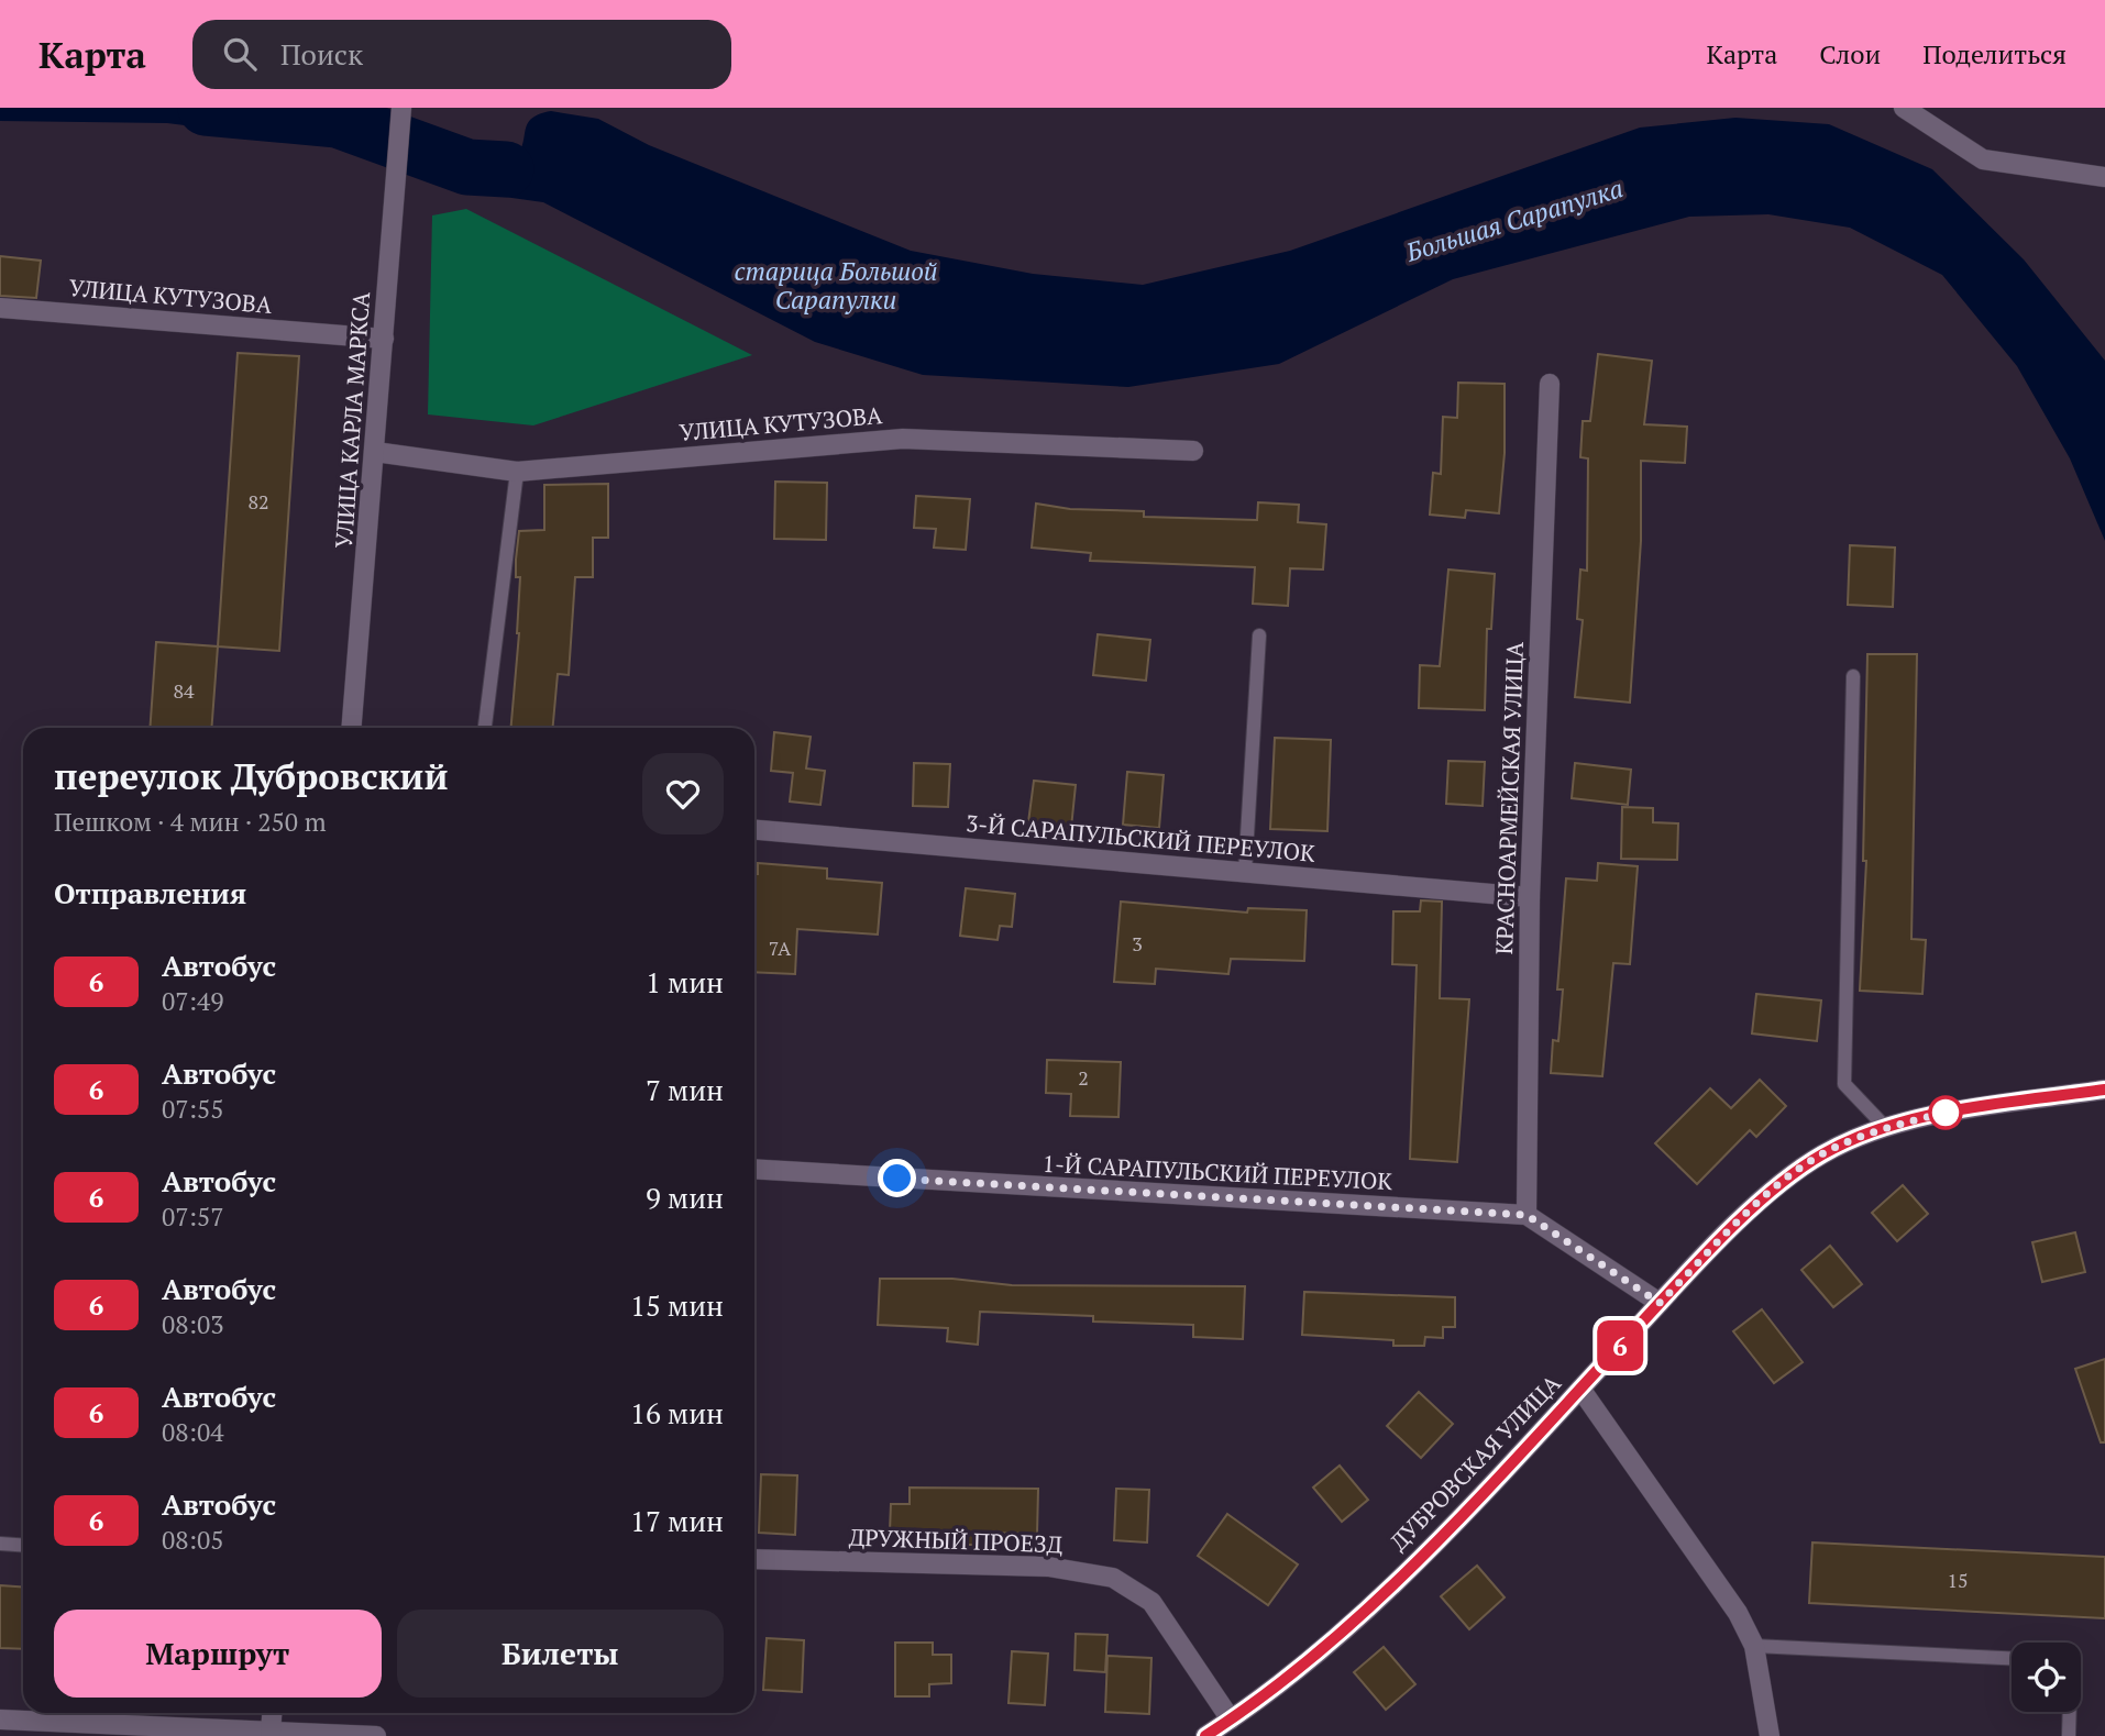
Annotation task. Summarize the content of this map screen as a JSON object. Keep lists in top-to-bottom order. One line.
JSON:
{"streets":{"street":["УЛИЦА КУТУЗОВА","УЛИЦА КАРЛА МАРКСА","КРАСНОАРМЕЙСКАЯ УЛИЦА","3-Й САРАПУЛЬСКИЙ ПЕРЕУЛОК","1-Й САРАПУЛЬСКИЙ ПЕРЕУЛОК","ДУБРОВСКАЯ УЛИЦА","ДРУЖНЫЙ ПРОЕЗД"]},"crossings":[["УЛИЦА КУТУЗОВА","УЛИЦА КАРЛА МАРКСА"],["КРАСНОАРМЕЙСКАЯ УЛИЦА","3-Й САРАПУЛЬСКИЙ ПЕРЕУЛОК"],["КРАСНОАРМЕЙСКАЯ УЛИЦА","1-Й САРАПУЛЬСКИЙ ПЕРЕУЛОК"],["ДУБРОВСКАЯ УЛИЦА","ДРУЖНЫЙ ПРОЕЗД"]],"water":["Большая Сарапулка","старица Большой Сарапулки"],"lines":["bus line 6"],"house_numbers":["82","84","3","7А","2","15"],"page":{"header":"Карта","search":"Поиск","nav":["Карта","Слои","Поделиться"],"on_map":"6","heading":[["переулок Дубровский","Пешком · 4 мин · 250 m"],"Отправления"],"list":[{"mark":"6","name":"Автобус","note":"07:49","value":"1 мин"},{"mark":"6","name":"Автобус","note":"07:55","value":"7 мин"},{"mark":"6","name":"Автобус","note":"07:57","value":"9 мин"},{"mark":"6","name":"Автобус","note":"08:03","value":"15 мин"},{"mark":"6","name":"Автобус","note":"08:04","value":"16 мин"},{"mark":"6","name":"Автобус","note":"08:05","value":"17 мин"}],"buttons":["Маршрут","Билеты"]}}
